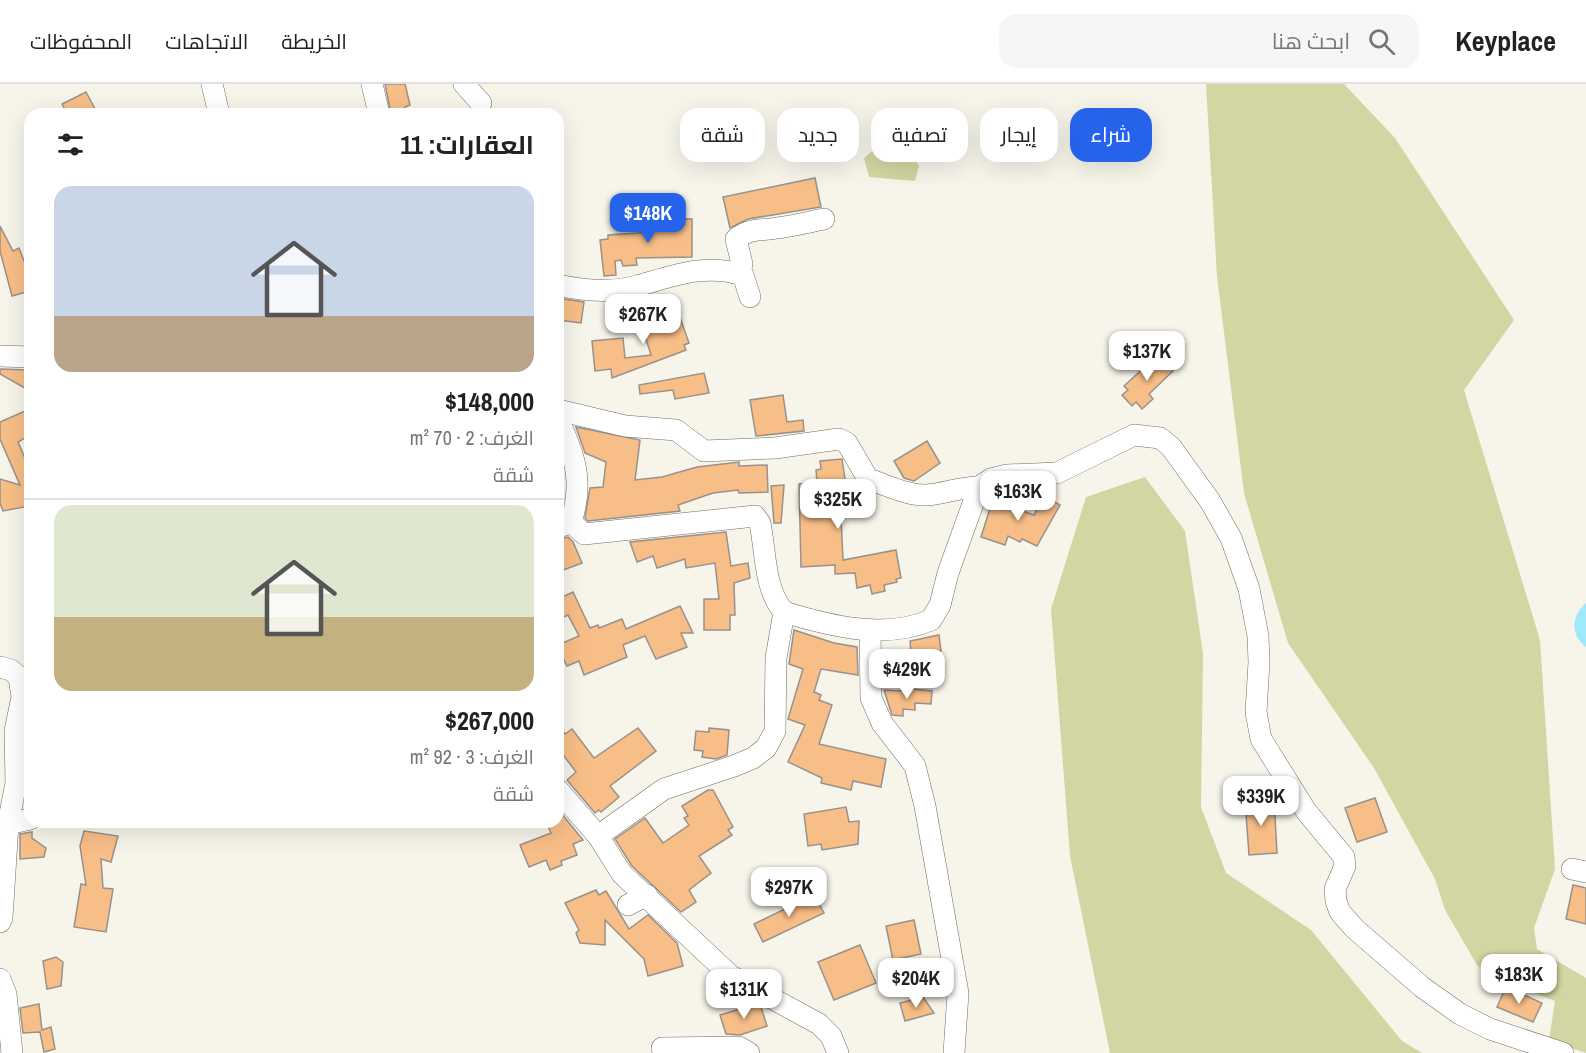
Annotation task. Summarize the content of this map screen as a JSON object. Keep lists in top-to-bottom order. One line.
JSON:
{"page":{"header":"Keyplace","search":"ابحث هنا","nav":["الخريطة","الاتجاهات","المحفوظات"],"chip":["شراء","إيجار","تصفية","جديد","شقة"],"heading":"العقارات: 11","list":[{"name":"$148,000","note":"الغرف: 2 · 70 m² · شقة"},{"name":"$267,000","note":"الغرف: 3 · 92 m² · شقة"}],"price":["$148K","$267K","$137K","$163K","$325K","$429K","$339K","$297K","$183K","$204K","$131K"]}}
